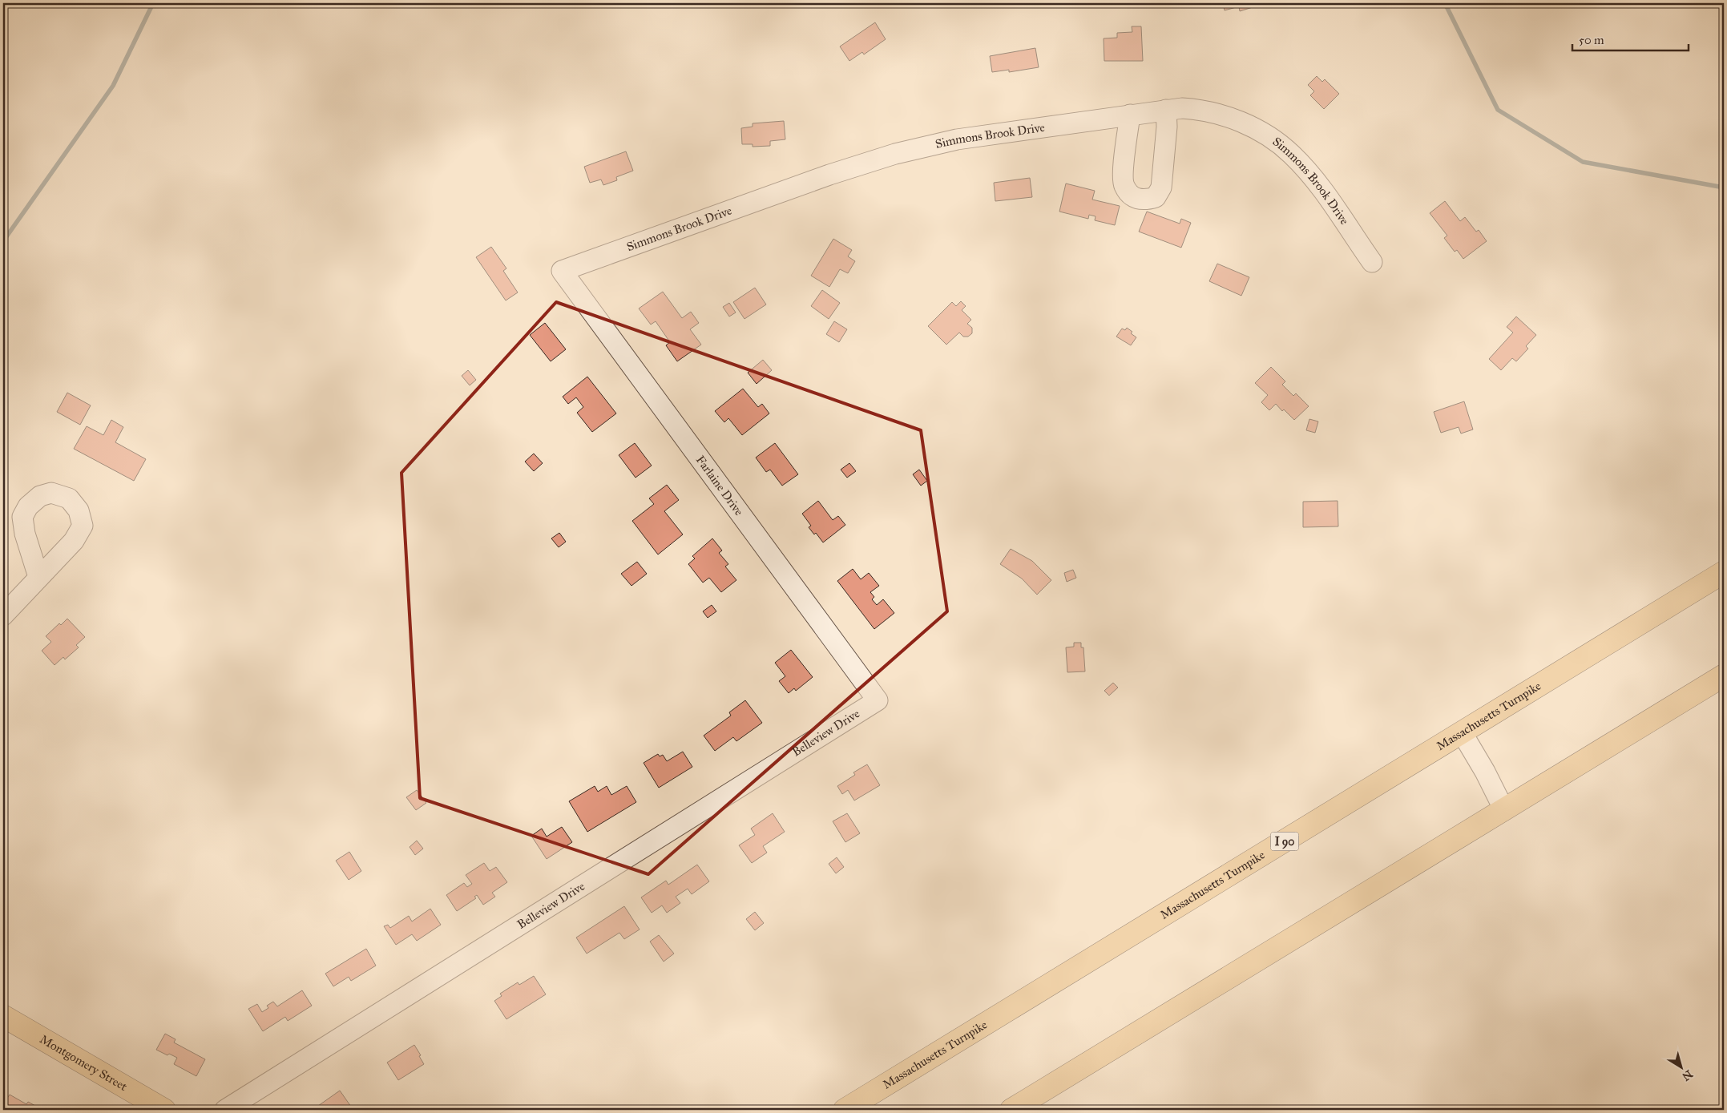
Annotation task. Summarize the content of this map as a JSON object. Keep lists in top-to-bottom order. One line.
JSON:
{"streets":{"main road":["Massachusetts Turnpike","I 90","Montgomery Street"],"street":["Simmons Brook Drive","Farlaine Drive","Belleview Drive"]},"crossings":[["Simmons Brook Drive","Farlaine Drive"],["Farlaine Drive","Belleview Drive"]],"scale_bar":"50 m","north":"bottom right"}
